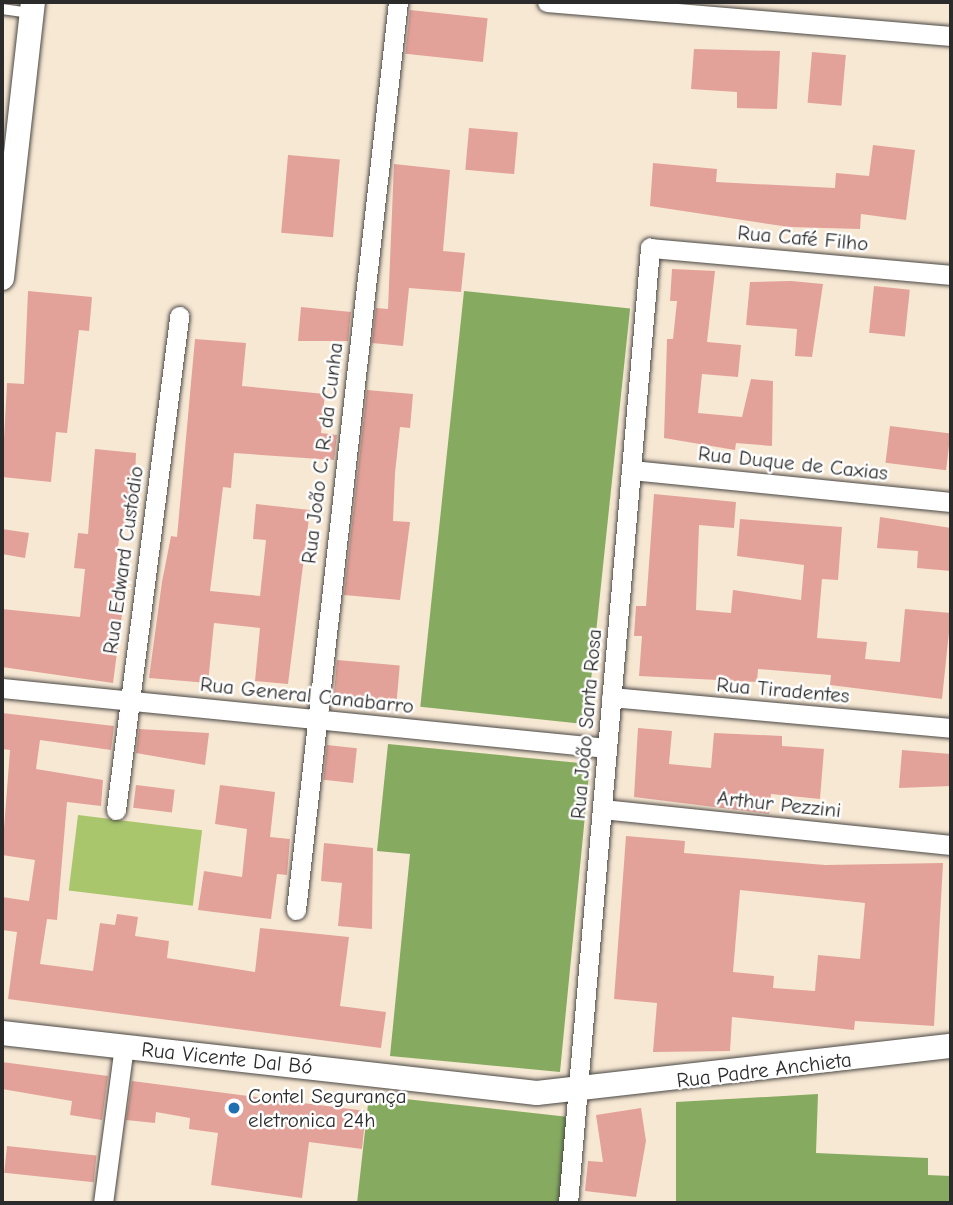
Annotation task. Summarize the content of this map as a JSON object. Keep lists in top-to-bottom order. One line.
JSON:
{"streets":{"street":["Rua Café Filho","Rua João C. R. da Cunha","Rua Duque de Caxias","Rua Edward Custódio","Rua Tiradentes","Rua General Canabarro","Rua João Santa Rosa","Arthur Pezzini","Rua Vicente Dal Bó","Rua Padre Anchieta"]},"crossings":[["Rua Café Filho","Rua João Santa Rosa"],["Rua João C. R. da Cunha","Rua General Canabarro"],["Rua Duque de Caxias","Rua João Santa Rosa"],["Rua Edward Custódio","Rua General Canabarro"],["Rua Tiradentes","Rua João Santa Rosa"],["Rua General Canabarro","Rua João Santa Rosa"],["Rua João Santa Rosa","Arthur Pezzini"],["Rua João Santa Rosa","Rua Vicente Dal Bó"],["Rua João Santa Rosa","Rua Padre Anchieta"],["Rua Vicente Dal Bó","Rua Padre Anchieta"]],"places":["Contel Segurança eletronica 24h"]}
